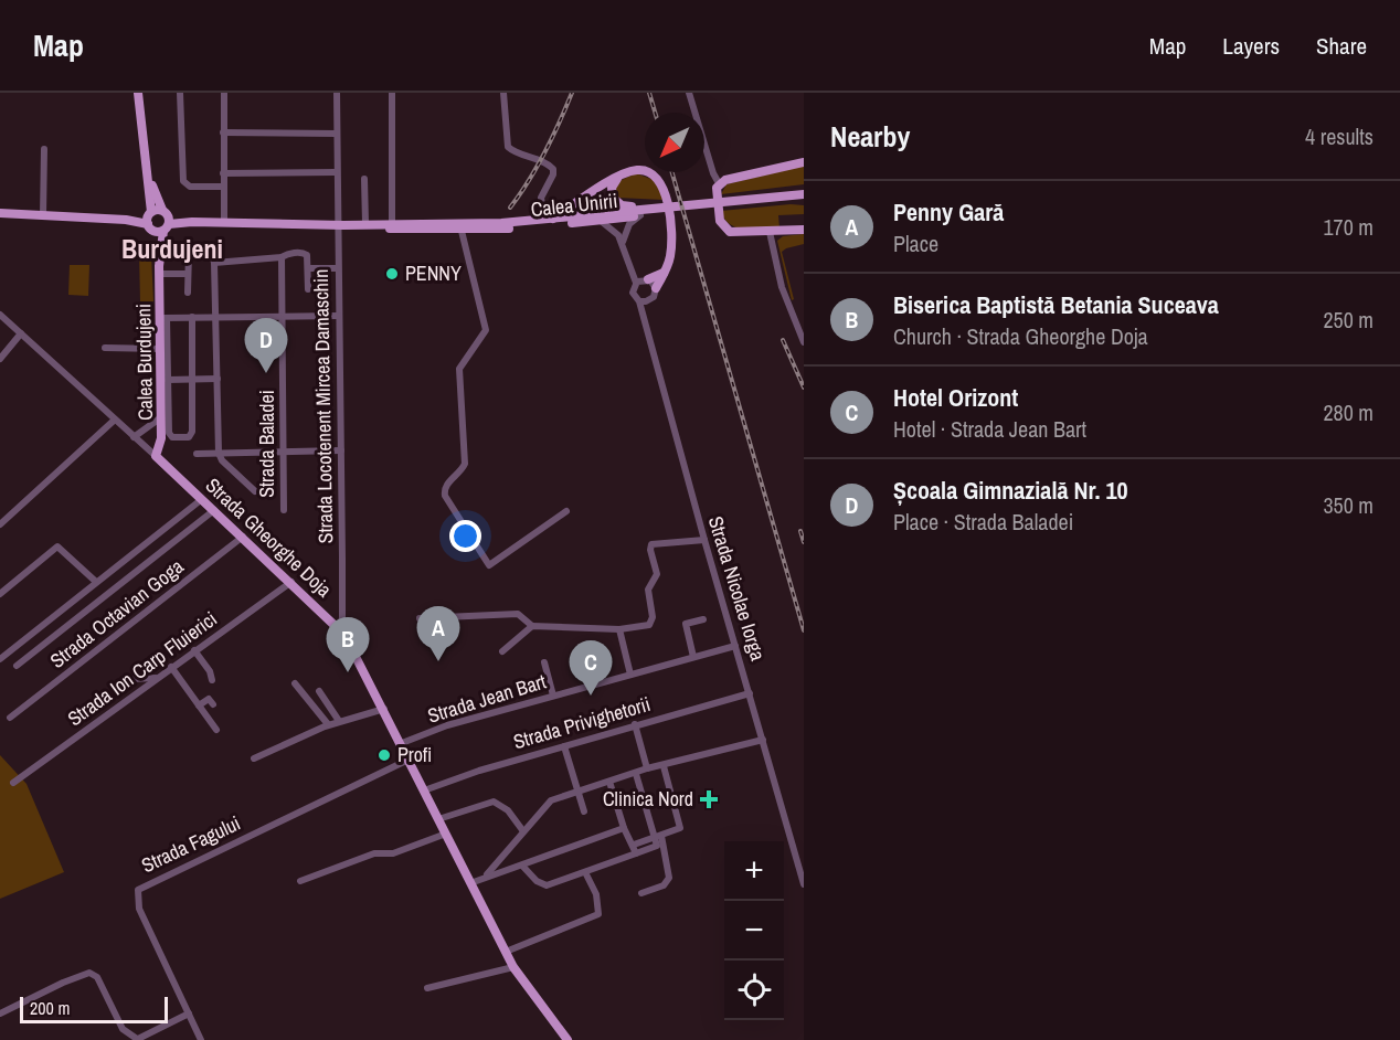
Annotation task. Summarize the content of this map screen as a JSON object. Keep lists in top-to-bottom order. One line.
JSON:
{"streets":{"main road":["Calea Unirii","Calea Burdujeni","Strada Gheorghe Doja"],"street":["Strada Locotenent Mircea Damaschin","Strada Baladei","Strada Nicolae Iorga","Strada Octavian Goga","Strada Ion Carp Fluierici","Strada Jean Bart","Strada Privighetorii","Strada Fagului"]},"crossings":[["Calea Unirii","Calea Burdujeni"],["Calea Unirii","Strada Locotenent Mircea Damaschin"],["Calea Burdujeni","Strada Gheorghe Doja"],["Strada Locotenent Mircea Damaschin","Strada Gheorghe Doja"],["Strada Gheorghe Doja","Strada Octavian Goga"],["Strada Gheorghe Doja","Strada Ion Carp Fluierici"],["Strada Gheorghe Doja","Strada Jean Bart"],["Strada Gheorghe Doja","Strada Privighetorii"],["Strada Gheorghe Doja","Strada Fagului"],["Strada Nicolae Iorga","Strada Jean Bart"],["Strada Nicolae Iorga","Strada Privighetorii"]],"districts":["Burdujeni"],"places":{"other":["PENNY","Profi"],"health":["Clinica Nord"]},"scale_bar":"200 m","north":"bottom left","page":{"header":"Map","nav":["Map","Layers","Share"],"heading":["Nearby","4 results"],"list":[{"mark":"A","name":"Penny Gară","note":"Place","value":"170 m"},{"mark":"B","name":"Biserica Baptistă Betania Suceava","note":"Church · Strada Gheorghe Doja","value":"250 m"},{"mark":"C","name":"Hotel Orizont","note":"Hotel · Strada Jean Bart","value":"280 m"},{"mark":"D","name":"Școala Gimnazială Nr. 10","note":"Place · Strada Baladei","value":"350 m"}],"pins":["D","A","B","C"],"map_buttons":["+","−"],"scale":"200 m"}}
